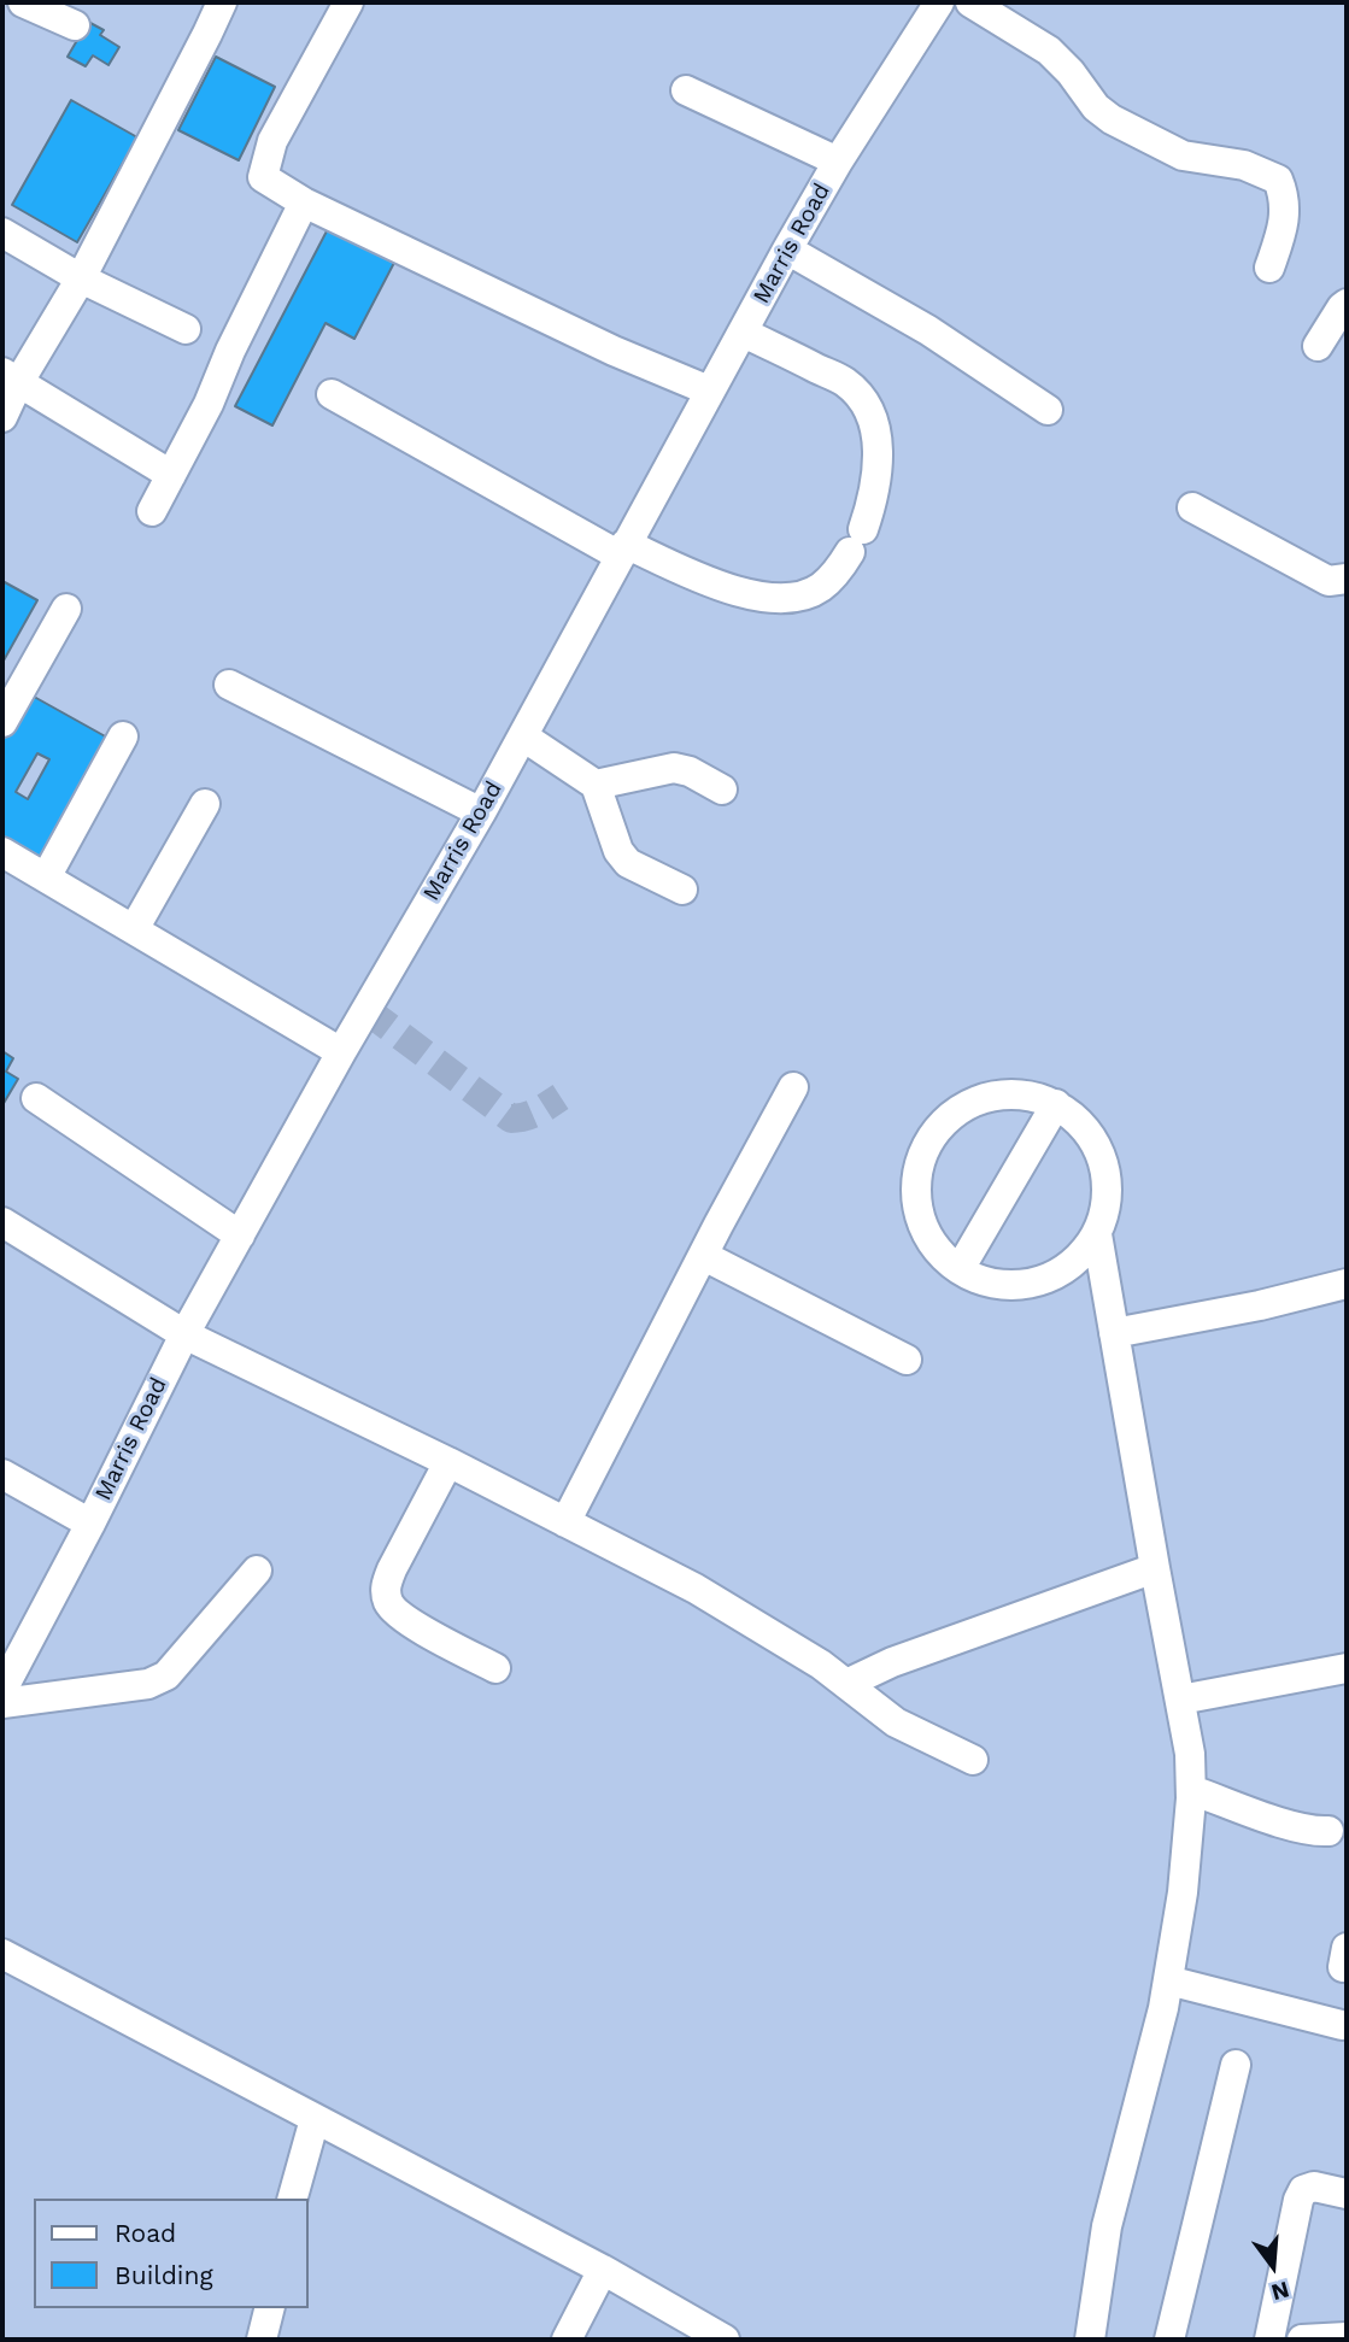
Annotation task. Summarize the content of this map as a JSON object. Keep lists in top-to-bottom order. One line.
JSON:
{"streets":{"street":["Marris Road"]},"legend":["Road","Building"],"north":"bottom"}
